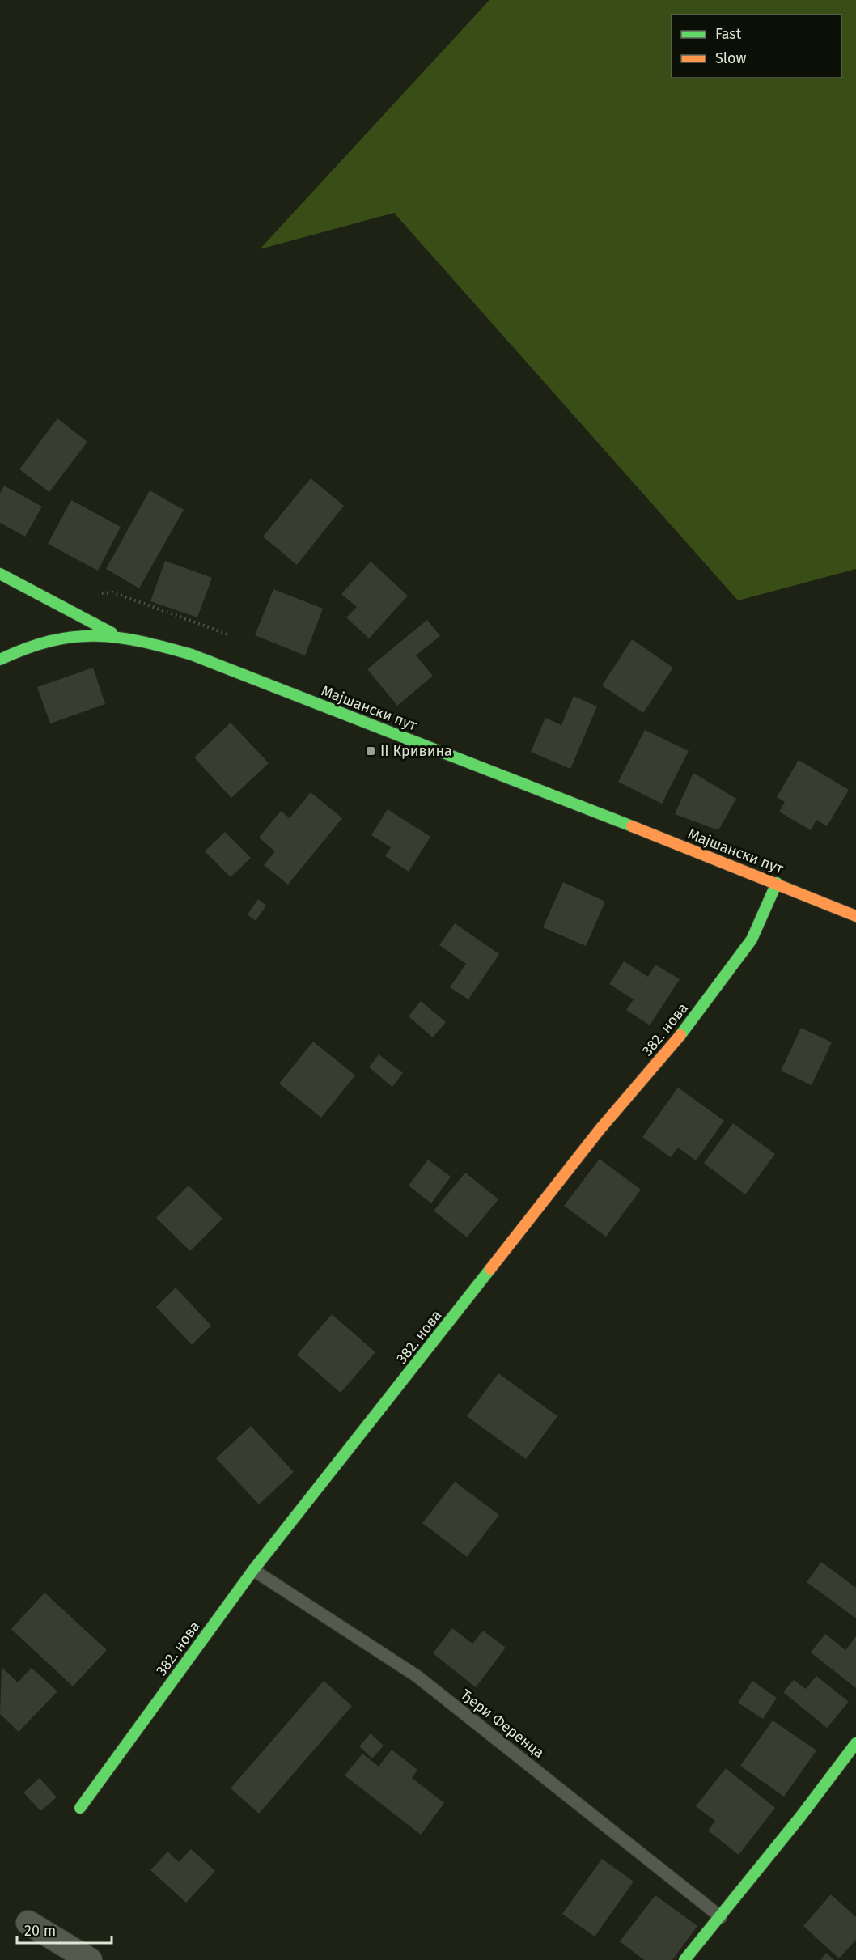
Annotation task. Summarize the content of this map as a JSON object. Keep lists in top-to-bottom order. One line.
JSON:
{"streets":{"street":["Мајшански пут","382. нова"],"lane":["Ђери Ференца"]},"crossings":[["Мајшански пут","382. нова"],["382. нова","Ђери Ференца"]],"places":{"transit":["II Кривина"]},"legend":["Fast","Slow"],"scale_bar":"20 m"}
